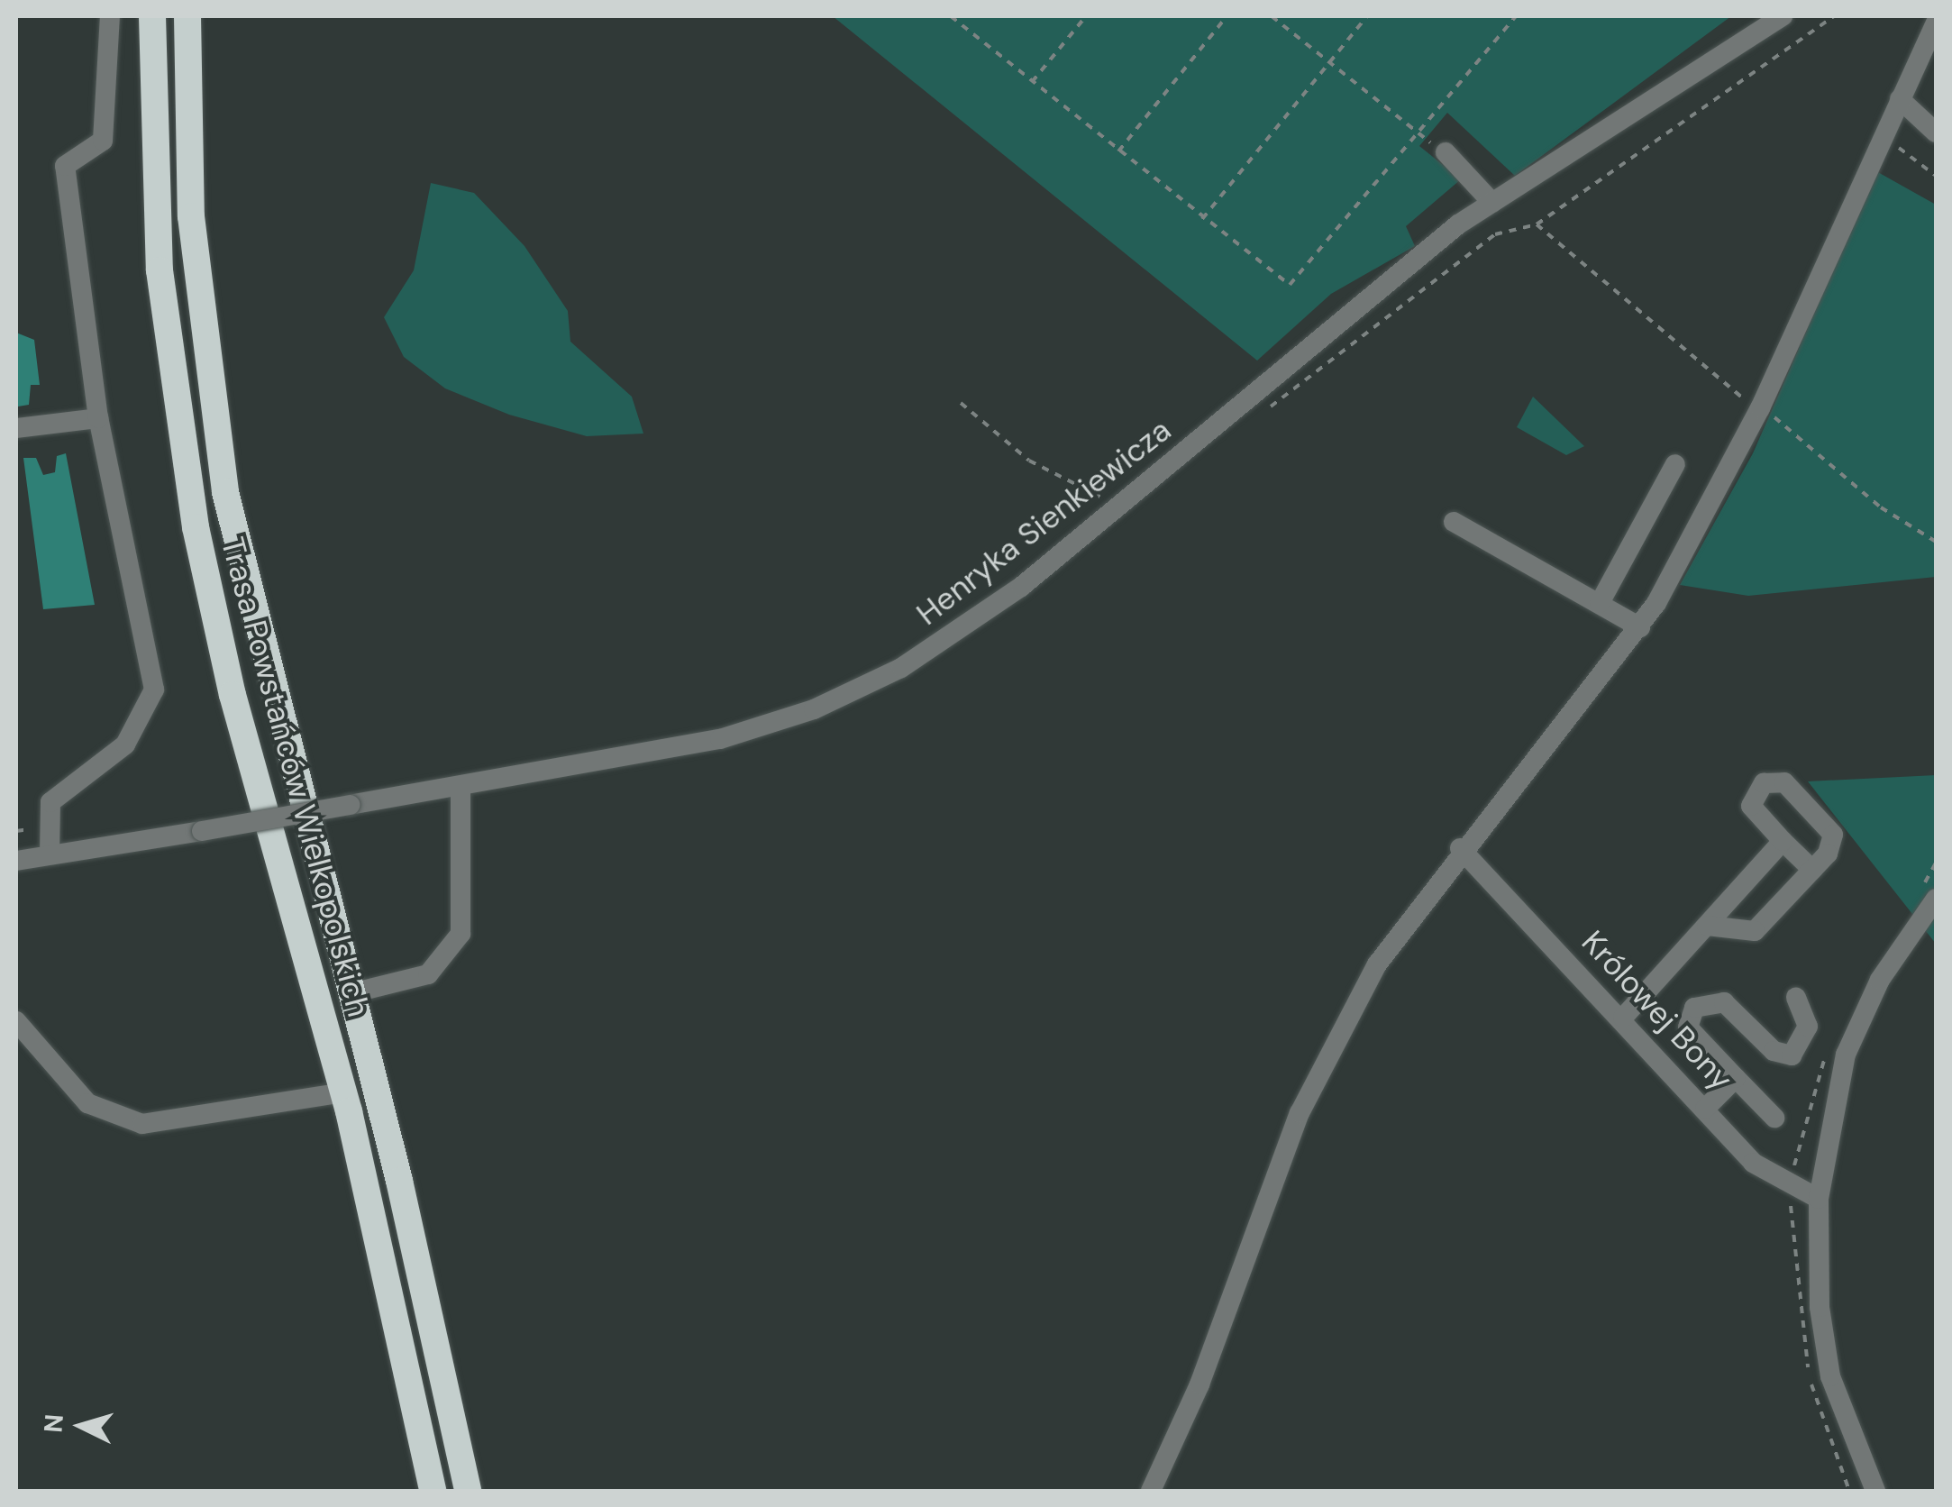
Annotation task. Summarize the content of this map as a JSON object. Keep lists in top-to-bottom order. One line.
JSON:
{"streets":{"highway":["Trasa Powstańców Wielkopolskich"],"street":["Henryka Sienkiewicza","Królowej Bony"]},"north":"left"}
